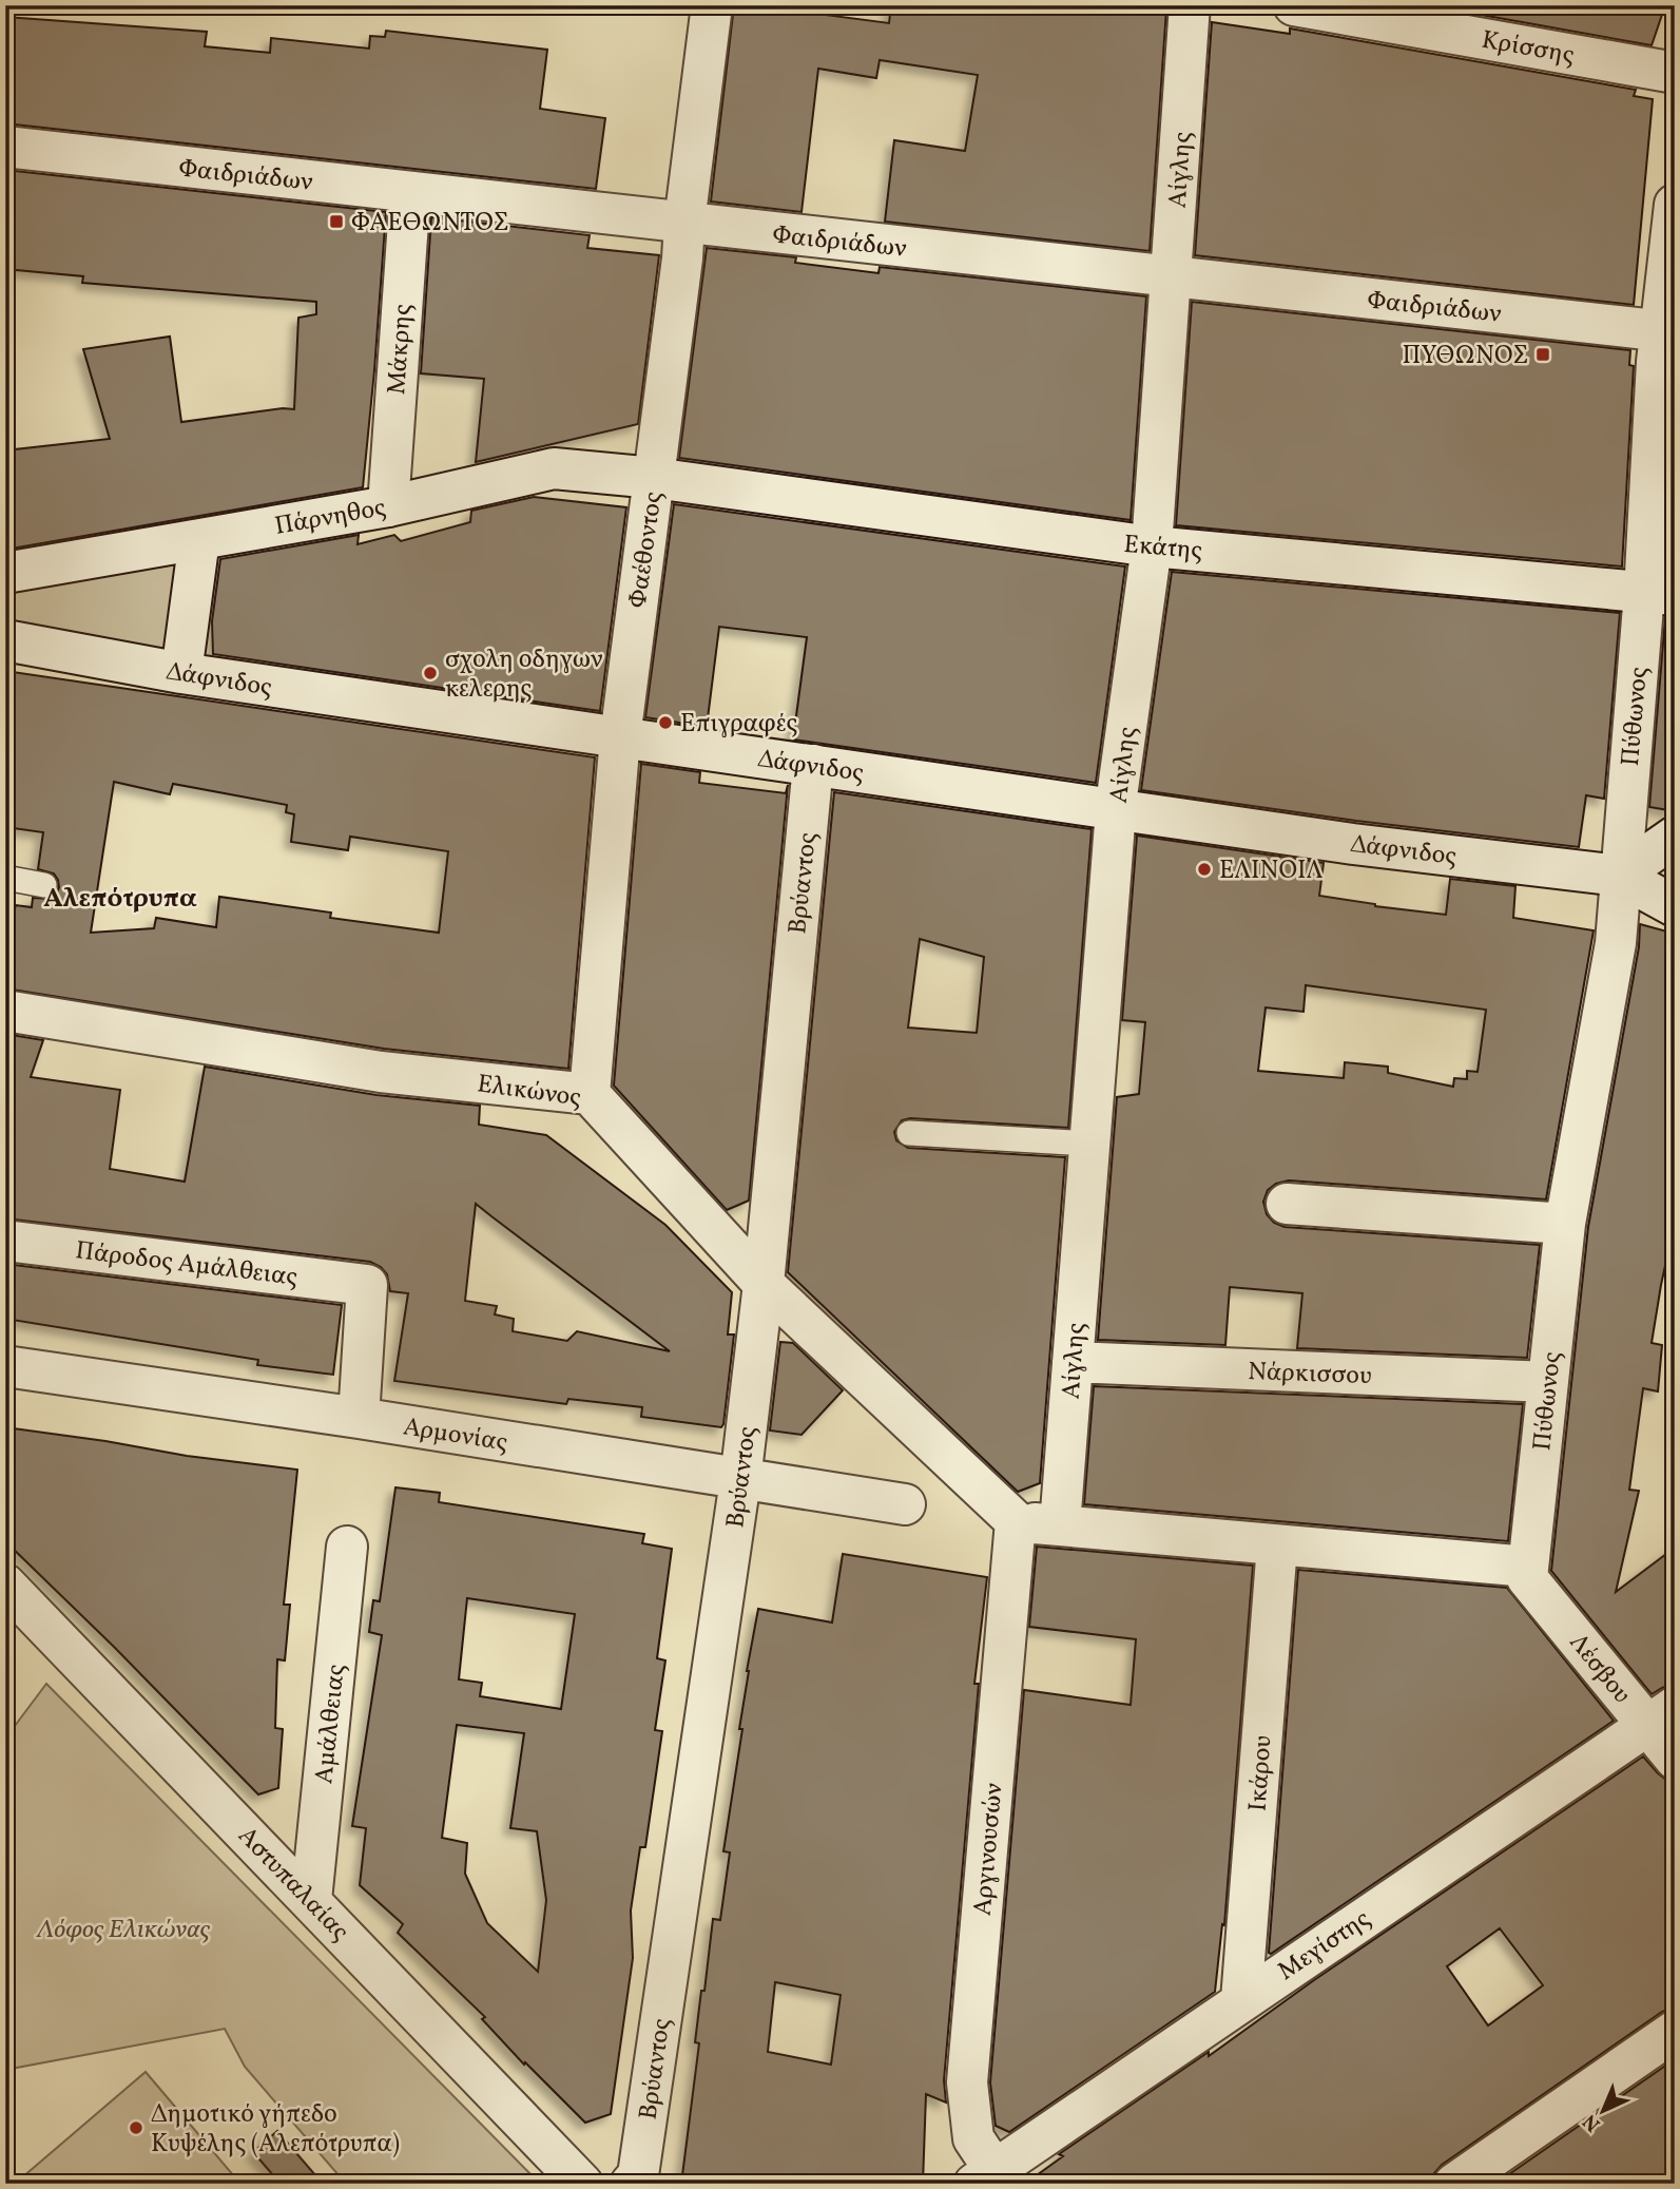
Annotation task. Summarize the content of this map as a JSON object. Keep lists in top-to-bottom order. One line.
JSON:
{"streets":{"street":["Κρίσσης","Αίγλης","Φαιδριάδων","Μάκρης","Πάρνηθος","Εκάτης","Φαέθοντος","Δάφνιδος","Πύθωνος","Βρύαντος","Ελικώνος","Πάροδος Αμάλθειας","Νάρκισσου","Αρμονίας","Λέσβου","Αμάλθειας","Ικάρου","Αργινουσών","Αστυπαλαίας","Μεγίστης"]},"crossings":[["Αίγλης","Φαιδριάδων"],["Αίγλης","Εκάτης"],["Αίγλης","Δάφνιδος"],["Αίγλης","Νάρκισσου"],["Φαιδριάδων","Μάκρης"],["Φαιδριάδων","Φαέθοντος"],["Φαιδριάδων","Πύθωνος"],["Μάκρης","Πάρνηθος"],["Πάρνηθος","Εκάτης"],["Πάρνηθος","Φαέθοντος"],["Εκάτης","Φαέθοντος"],["Εκάτης","Πύθωνος"],["Φαέθοντος","Δάφνιδος"],["Φαέθοντος","Ελικώνος"],["Δάφνιδος","Πύθωνος"],["Δάφνιδος","Βρύαντος"],["Πύθωνος","Νάρκισσου"],["Πύθωνος","Λέσβου"],["Βρύαντος","Ελικώνος"],["Βρύαντος","Αρμονίας"],["Ελικώνος","Αργινουσών"],["Πάροδος Αμάλθειας","Αρμονίας"],["Λέσβου","Μεγίστης"],["Αμάλθειας","Αστυπαλαίας"],["Ικάρου","Μεγίστης"],["Αργινουσών","Μεγίστης"]],"districts":["Αλεπότρυπα"],"parks":["Λόφος Ελικώνας"],"places":{"transit":["ΦΑΕΘΩΝΤΟΣ","ΠΥΘΩΝΟΣ"],"other":["σχολη οδηγων κελερης","Επιγραφές","ΕΛΙΝΟΙΛ","Δημοτικό γήπεδο Κυψέλης (Αλεπότρυπα)"]},"north":"bottom left"}
